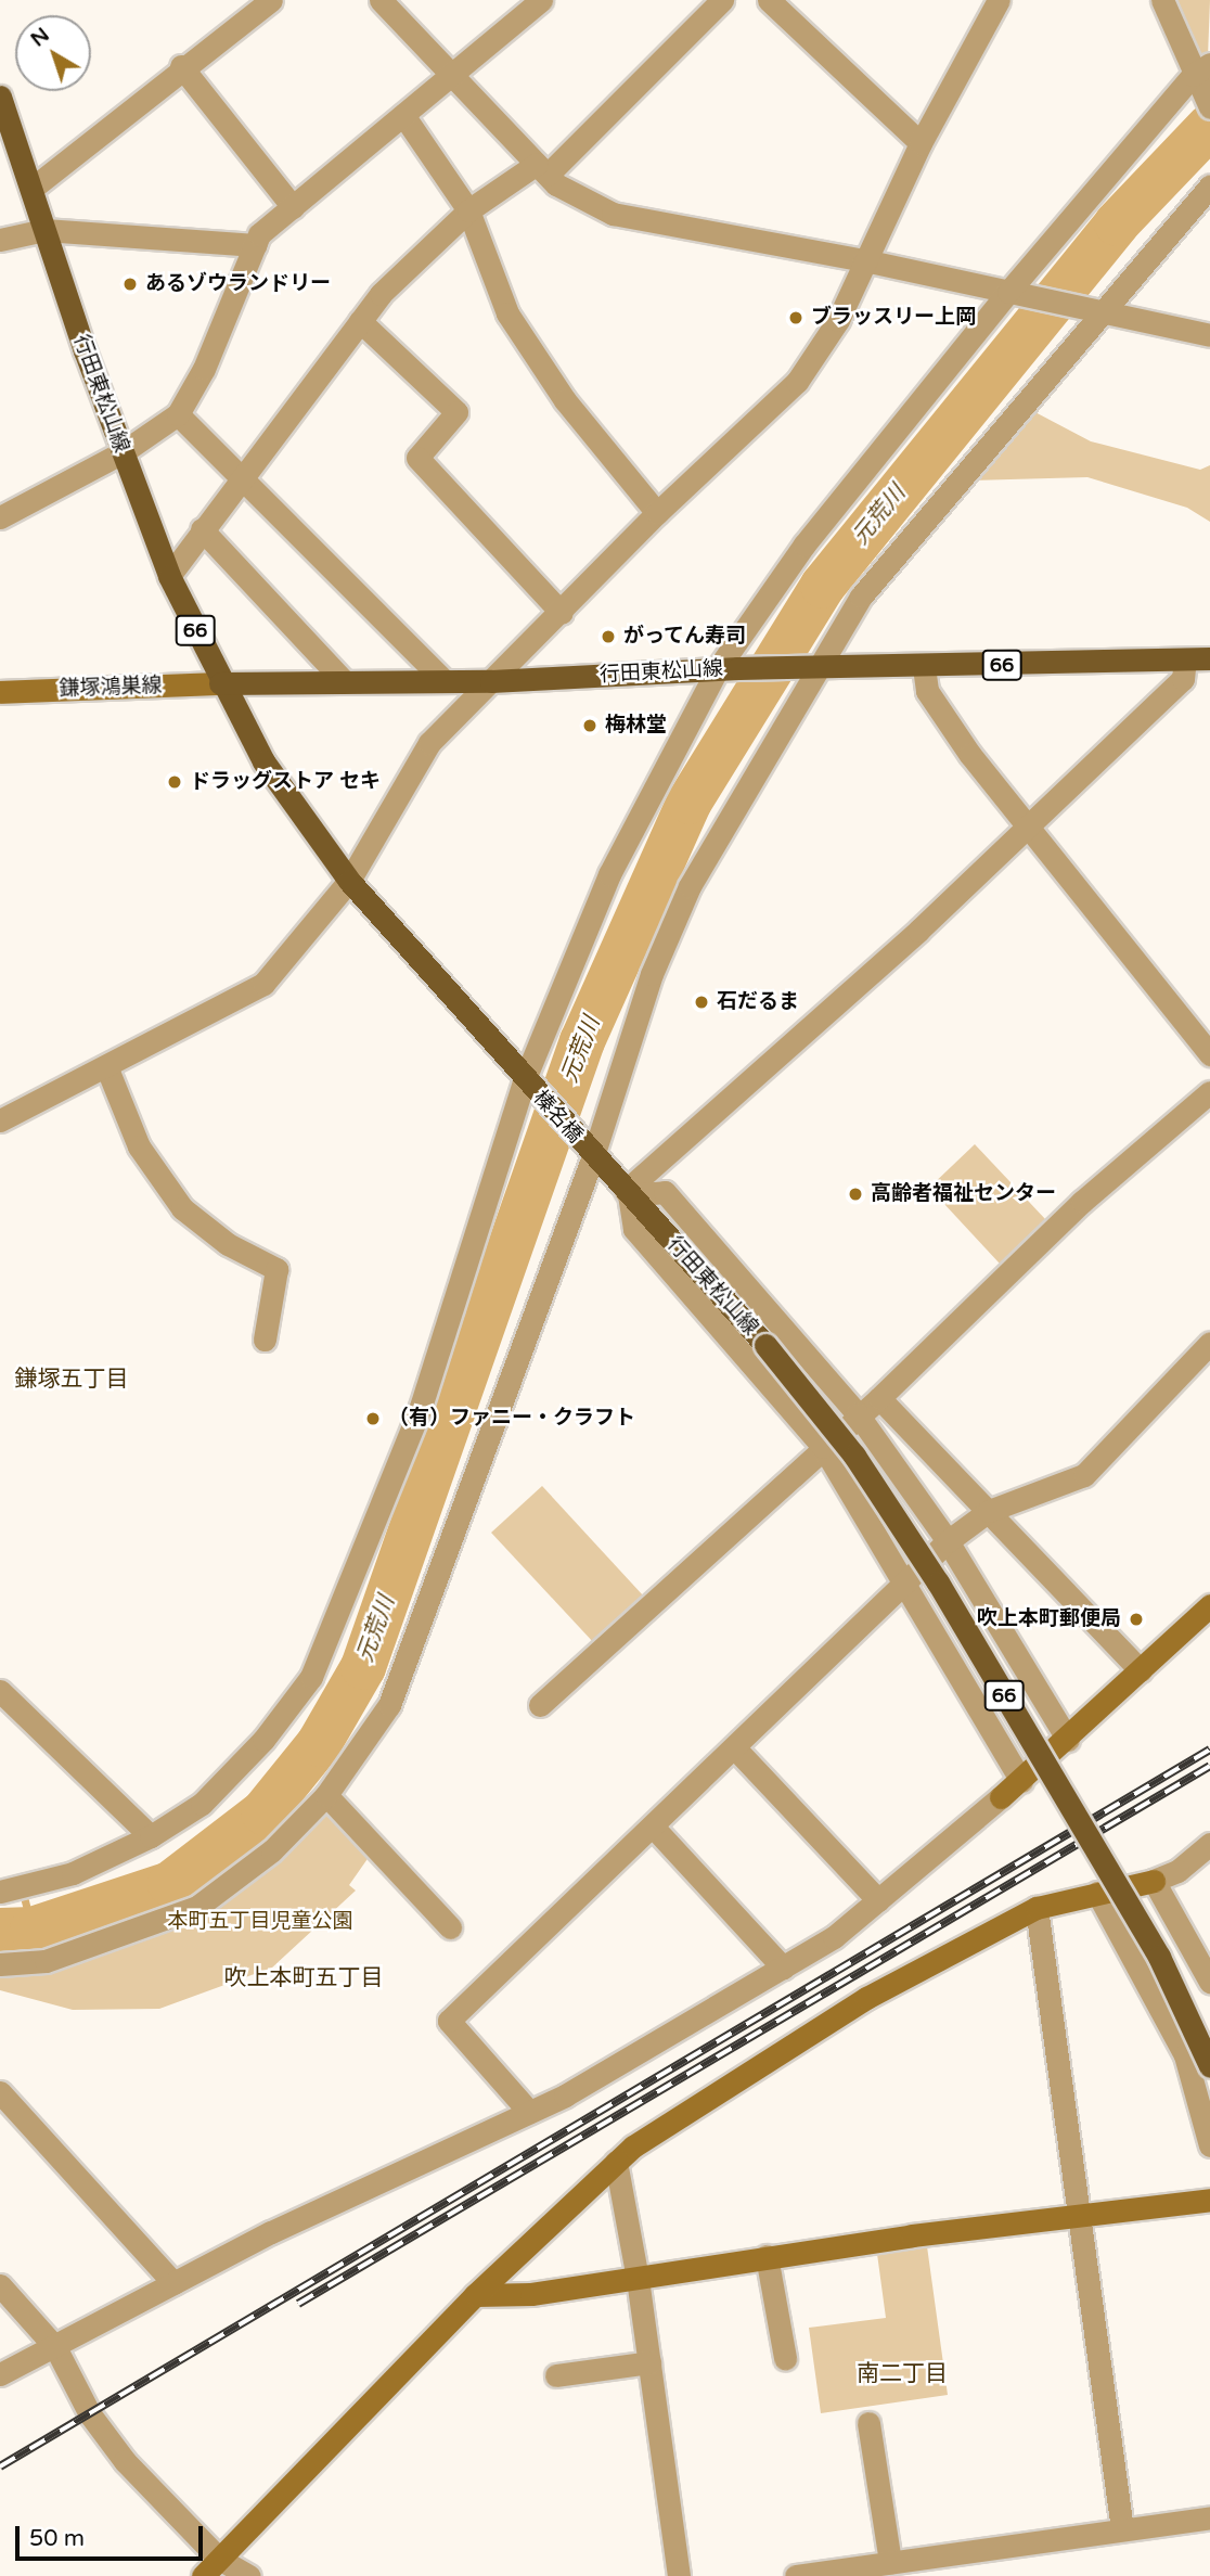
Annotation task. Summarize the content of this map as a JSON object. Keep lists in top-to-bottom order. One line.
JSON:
{"streets":{"main road":["行田東松山線","66","榛名橋"],"street":["鎌塚鴻巣線"]},"crossings":[["行田東松山線","66"],["行田東松山線","鎌塚鴻巣線"],["行田東松山線","榛名橋"],["66","榛名橋"]],"districts":["鎌塚五丁目","吹上本町五丁目","南二丁目"],"water":["元荒川"],"parks":["本町五丁目児童公園"],"places":["あるゾウランドリー","ブラッスリー上岡","がってん寿司","梅林堂","ドラッグストア セキ","石だるま","高齢者福祉センター","（有）ファニー・クラフト","吹上本町郵便局"],"scale_bar":"50 m","north":"top left"}
